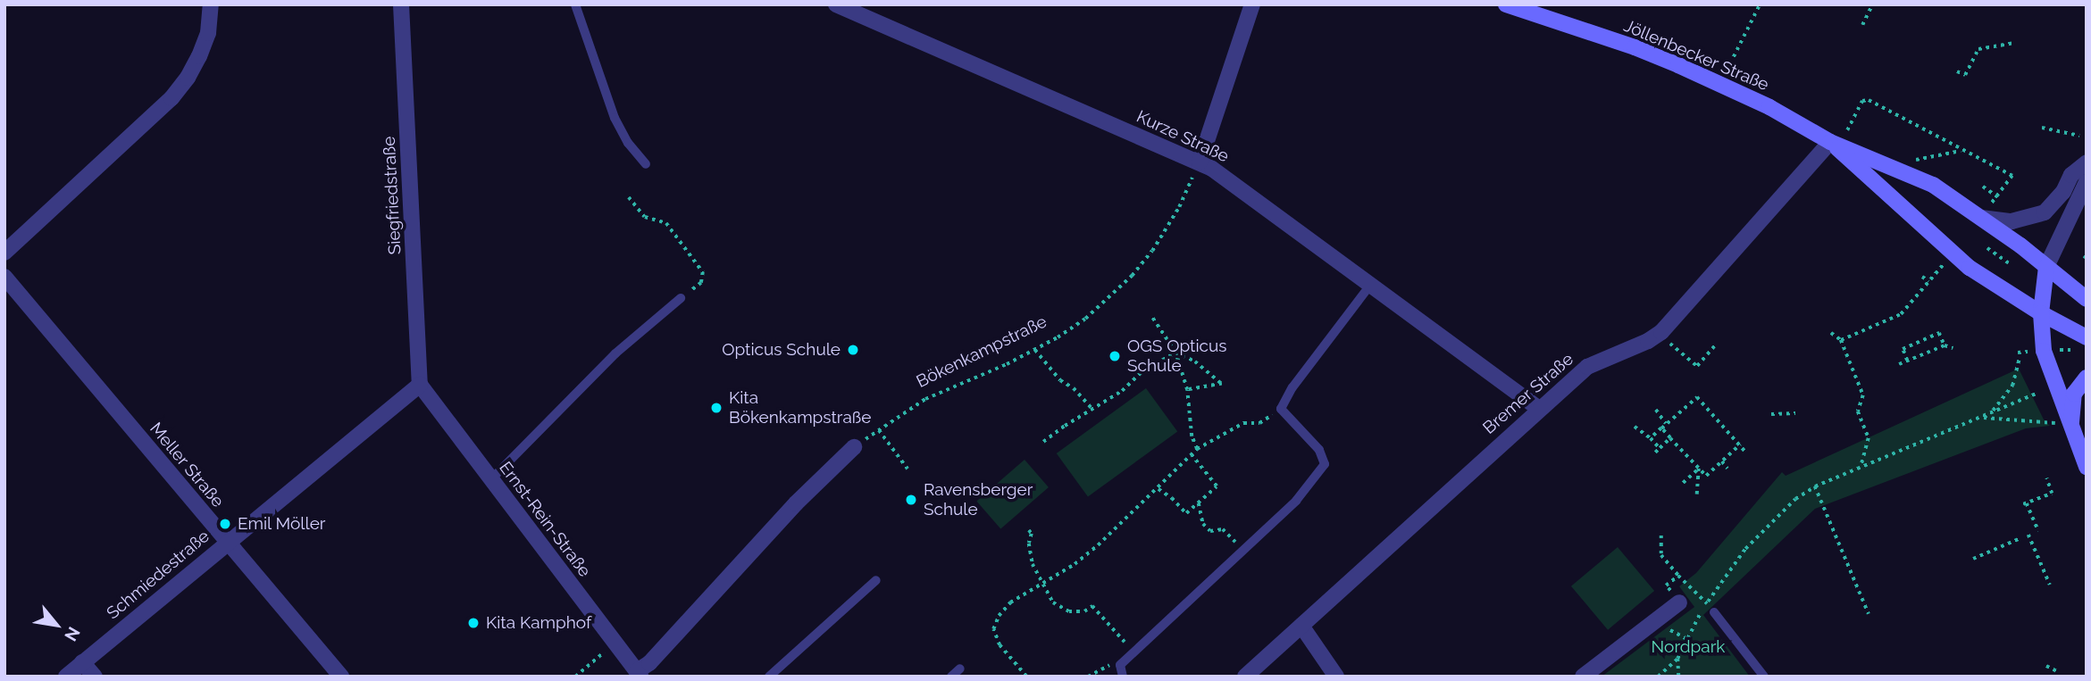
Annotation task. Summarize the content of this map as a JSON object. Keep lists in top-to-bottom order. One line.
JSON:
{"streets":{"main road":["Jöllenbecker Straße"],"street":["Kurze Straße","Siegfriedstraße","Bremer Straße","Meller Straße","Ernst-Rein-Straße","Schmiedestraße"],"path":["Bökenkampstraße"]},"crossings":[["Jöllenbecker Straße","Bremer Straße"],["Kurze Straße","Bökenkampstraße"],["Kurze Straße","Bremer Straße"],["Siegfriedstraße","Ernst-Rein-Straße"],["Siegfriedstraße","Schmiedestraße"],["Meller Straße","Schmiedestraße"],["Ernst-Rein-Straße","Schmiedestraße"]],"parks":["Nordpark"],"places":["Opticus Schule","OGS Opticus Schule","Kita Bökenkampstraße","Ravensberger Schule","Emil Möller","Kita Kamphof"],"north":"bottom right"}
